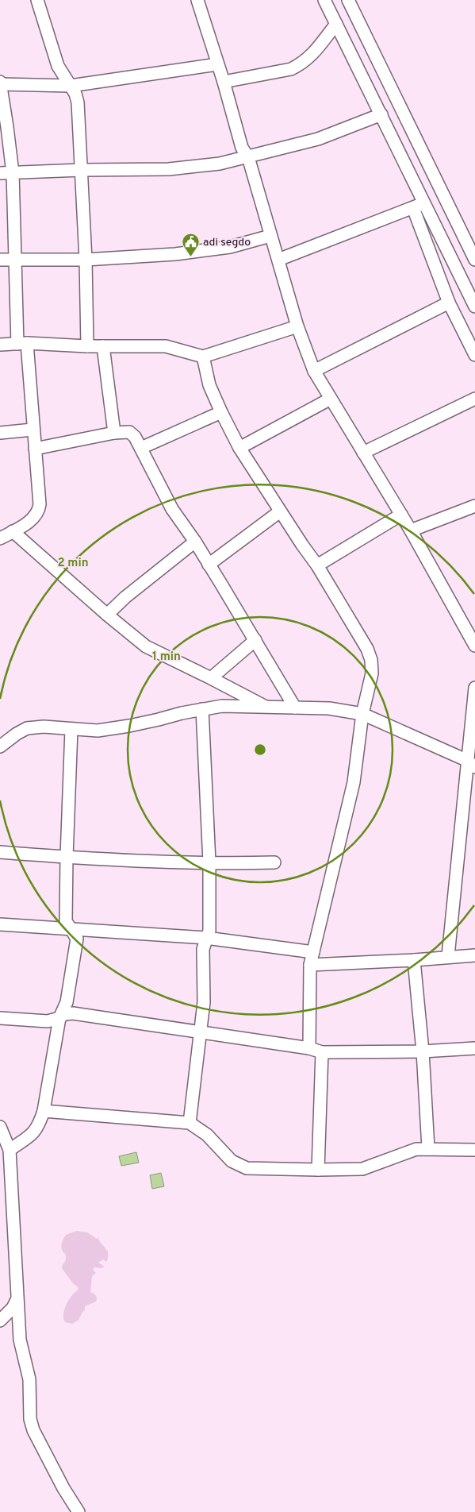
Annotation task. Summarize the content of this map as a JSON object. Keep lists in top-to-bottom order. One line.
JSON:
{"places":{"public building":["adi segdo"]},"rings":["2 min","1 min"]}
